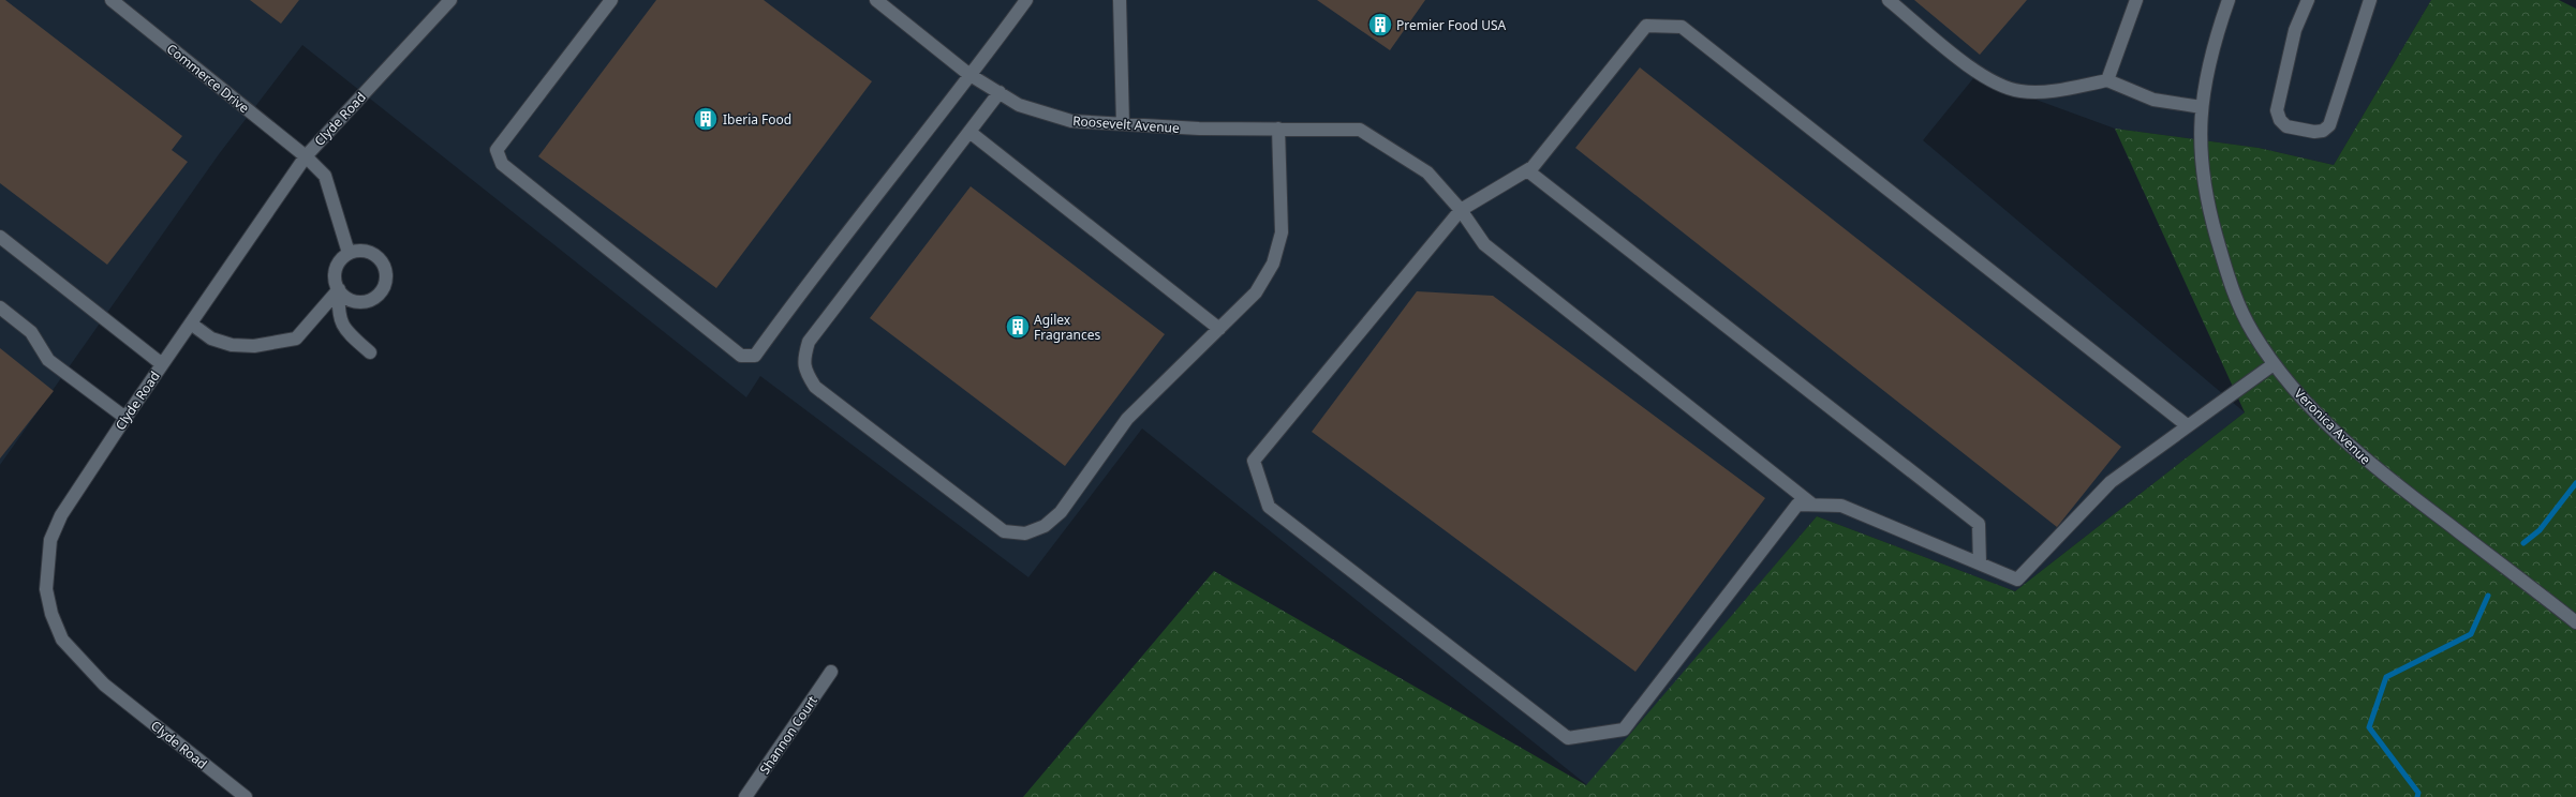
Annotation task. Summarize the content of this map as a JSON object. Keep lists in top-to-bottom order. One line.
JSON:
{"streets":{"street":["Commerce Drive","Clyde Road","Roosevelt Avenue","Veronica Avenue","Shannon Court"]},"crossings":[["Commerce Drive","Clyde Road"]],"places":{"building":["Premier Food USA","Iberia Food","Agilex Fragrances"]}}
